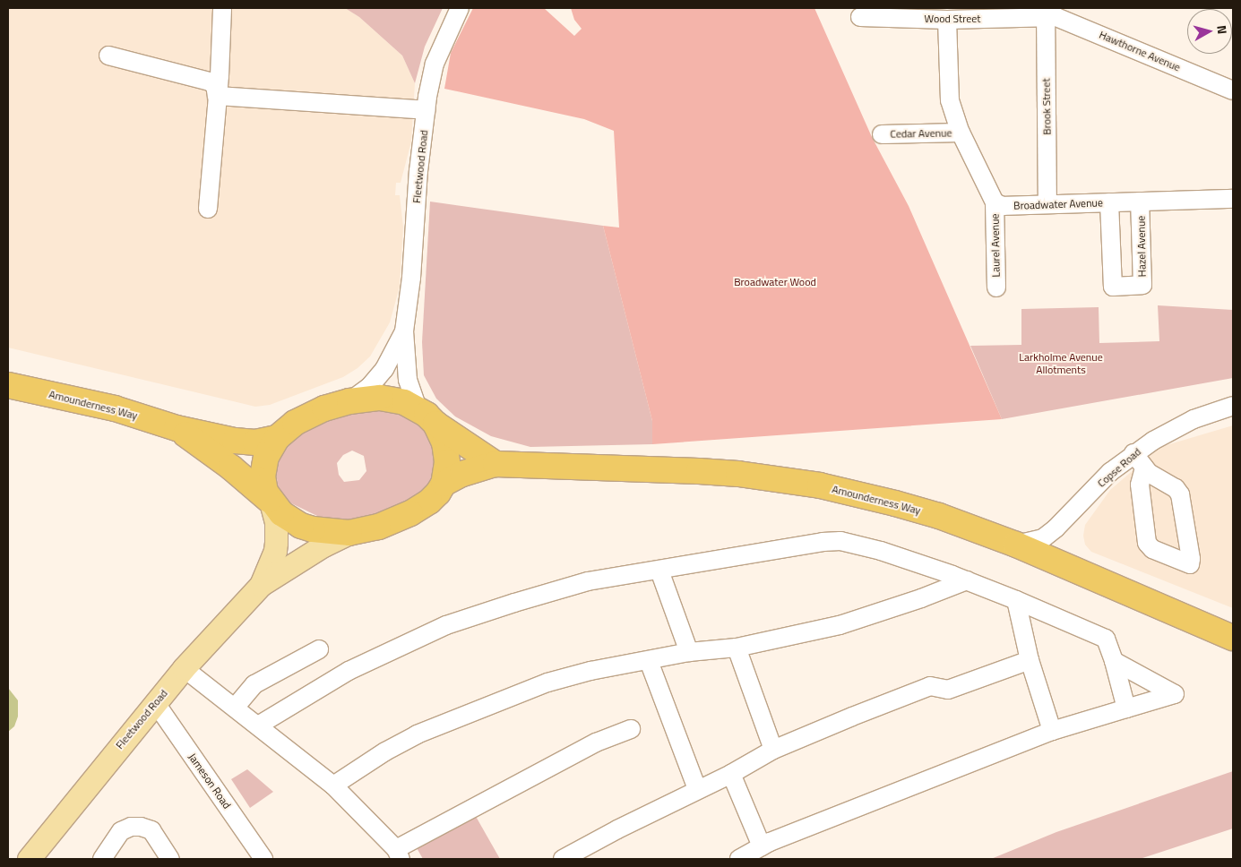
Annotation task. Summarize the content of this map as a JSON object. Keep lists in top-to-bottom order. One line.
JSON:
{"streets":{"highway":["Amounderness Way"],"main road":["Fleetwood Road"],"street":["Wood Street","Hawthorne Avenue","Brook Street","Cedar Avenue","Broadwater Avenue","Laurel Avenue","Hazel Avenue","Copse Road","Jameson Road"]},"crossings":[["Wood Street","Hawthorne Avenue"],["Wood Street","Brook Street"],["Hawthorne Avenue","Brook Street"],["Brook Street","Broadwater Avenue"],["Fleetwood Road","Amounderness Way"],["Fleetwood Road","Jameson Road"],["Broadwater Avenue","Laurel Avenue"],["Broadwater Avenue","Hazel Avenue"],["Amounderness Way","Copse Road"]],"parks":["Broadwater Wood","Larkholme Avenue Allotments"],"north":"right"}
